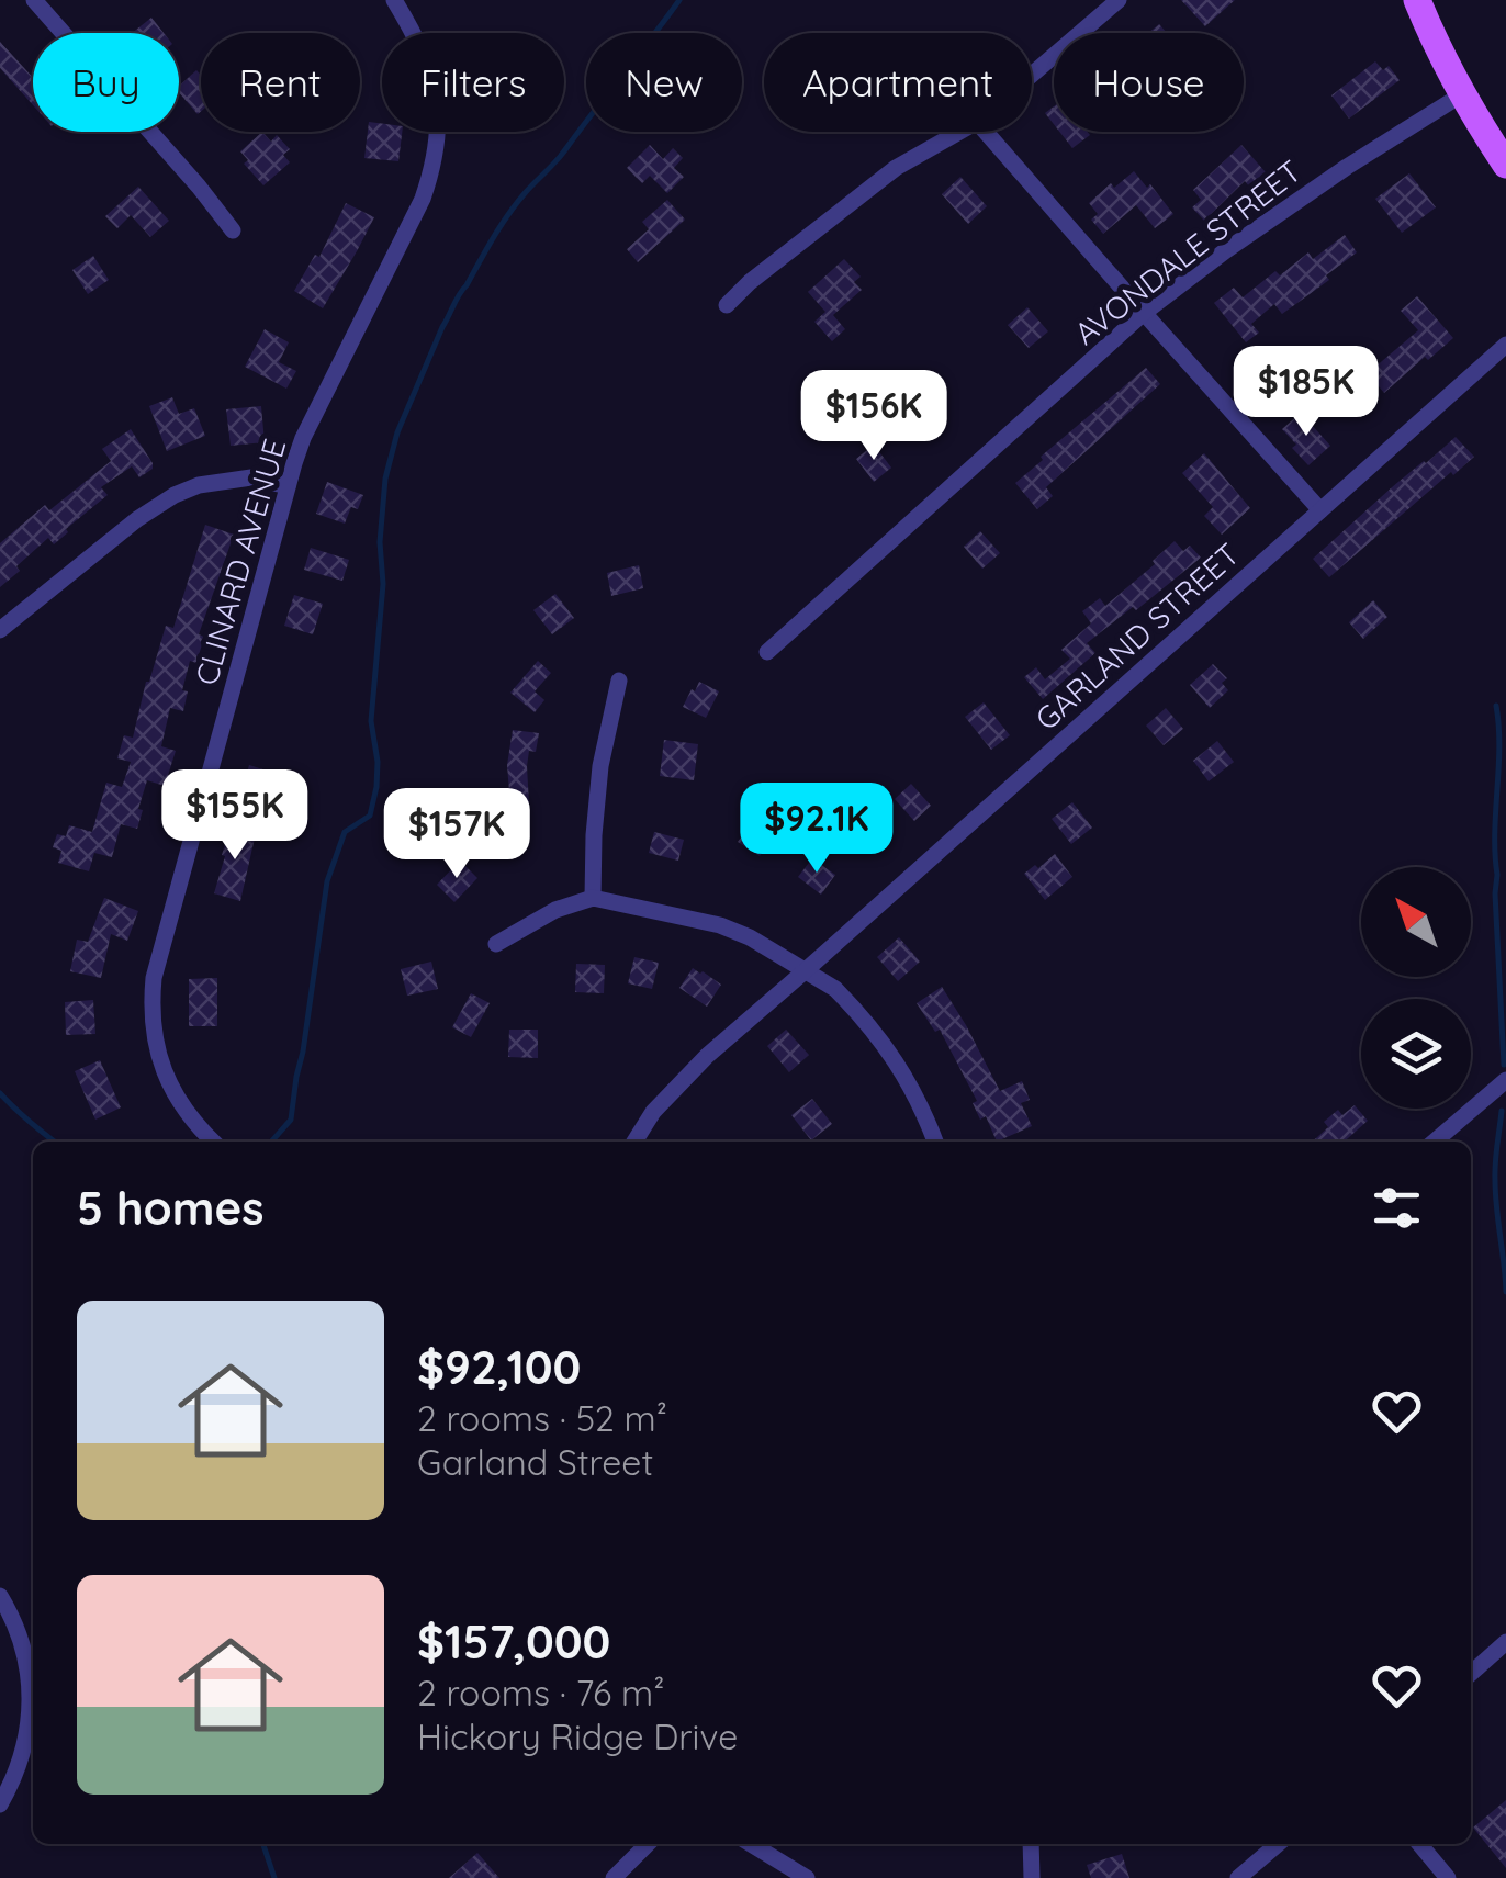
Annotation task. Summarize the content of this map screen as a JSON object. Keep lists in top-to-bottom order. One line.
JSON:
{"streets":{"street":["AVONDALE STREET","CLINARD AVENUE","GARLAND STREET"]},"north":"top left","page":{"chip":["Buy","Rent","Filters","New","Apartment","House"],"price":["$185K","$156K","$155K","$92.1K","$157K"],"heading":"5 homes","list":[{"name":"$92,100","note":"2 rooms · 52 m² · Garland Street"},{"name":"$157,000","note":"2 rooms · 76 m² · Hickory Ridge Drive"}]}}
